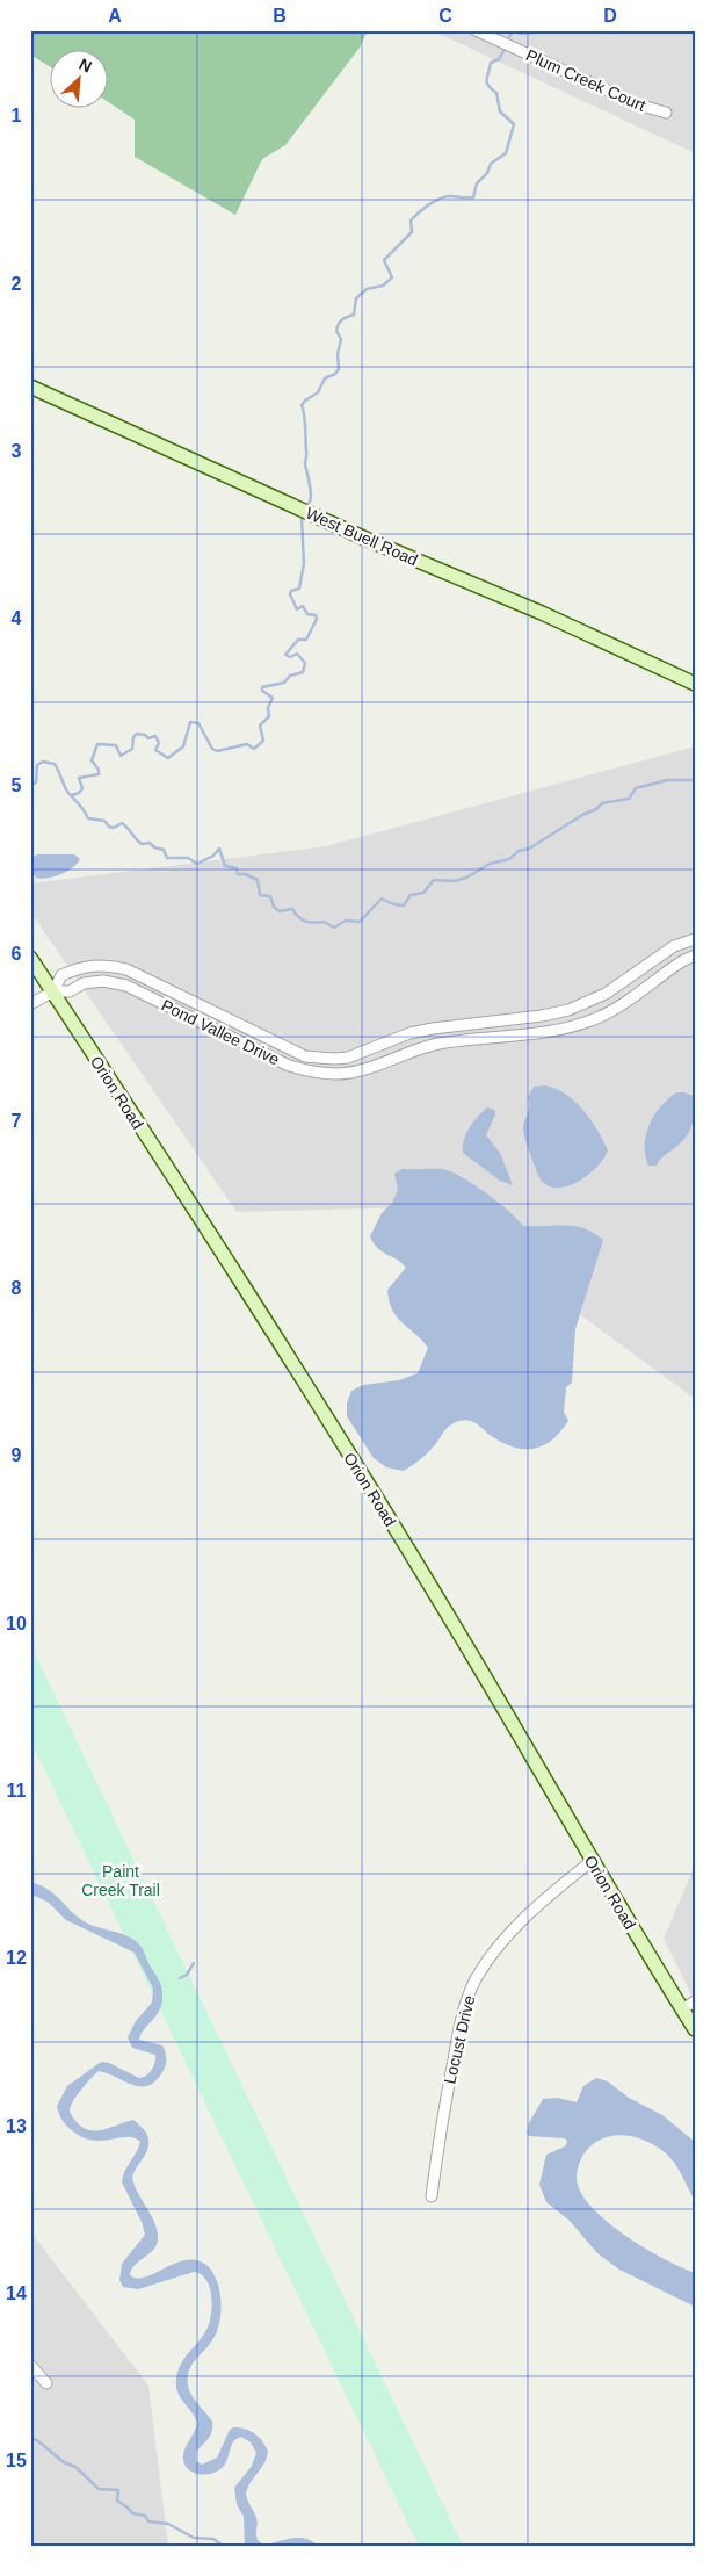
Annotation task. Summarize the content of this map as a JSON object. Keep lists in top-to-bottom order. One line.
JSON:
{"streets":{"main road":["West Buell Road","Orion Road"],"street":["Plum Creek Court","Pond Vallee Drive","Locust Drive"]},"crossings":[["Pond Vallee Drive","Orion Road"],["Orion Road","Locust Drive"]],"parks":["Paint Creek Trail"],"north":"top right","grid":{"columns":["A","B","C","D"],"rows":["1","2","3","4","5","6","7","8","9","10","11","12","13","14","15"]}}
